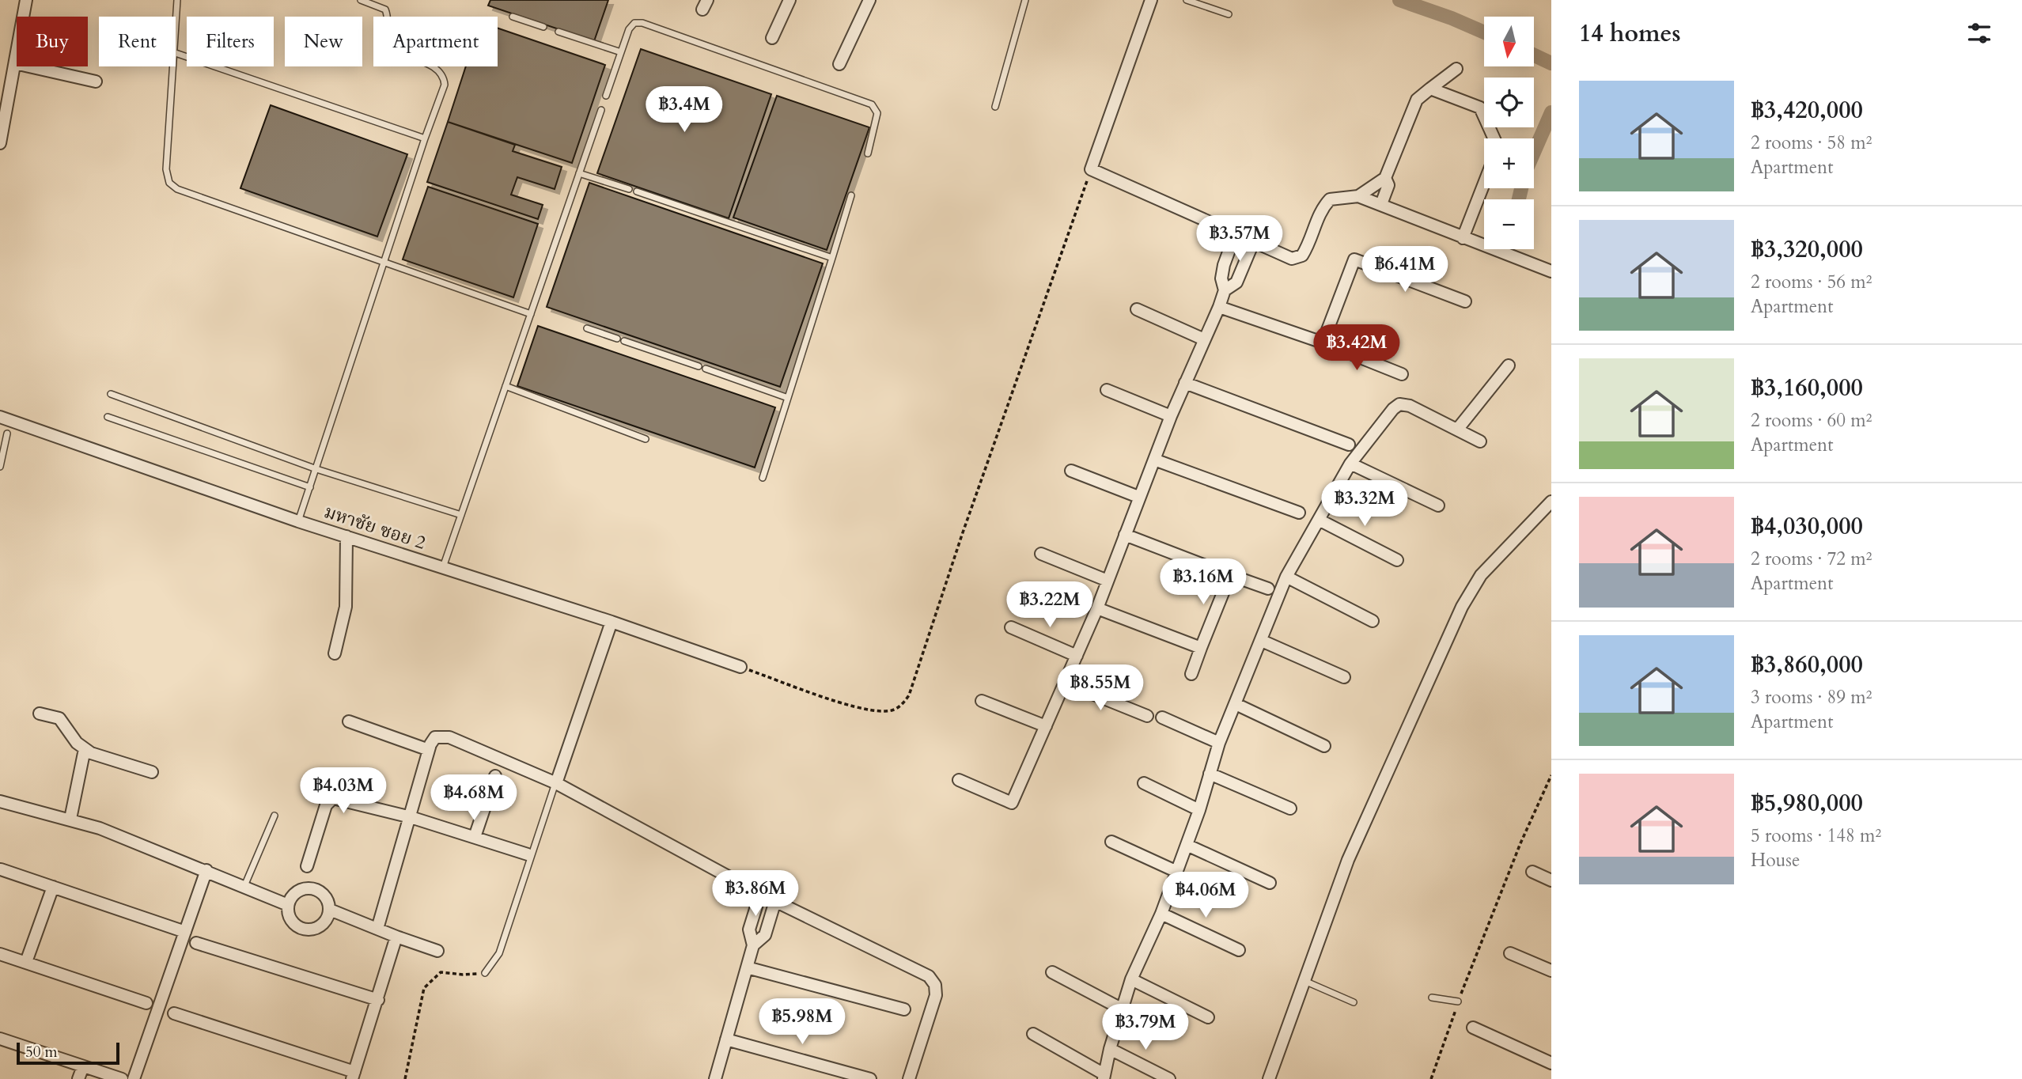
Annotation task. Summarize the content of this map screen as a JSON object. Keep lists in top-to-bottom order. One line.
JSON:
{"streets":{"street":["มหาชัย ซอย 2"]},"scale_bar":"50 m","north":"bottom","page":{"heading":"14 homes","map_buttons":["+","−"],"chip":["Buy","Rent","Filters","New","Apartment"],"list":[{"name":"฿3,420,000","note":"2 rooms · 58 m² · Apartment"},{"name":"฿3,320,000","note":"2 rooms · 56 m² · Apartment"},{"name":"฿3,160,000","note":"2 rooms · 60 m² · Apartment"},{"name":"฿4,030,000","note":"2 rooms · 72 m² · Apartment"},{"name":"฿3,860,000","note":"3 rooms · 89 m² · Apartment"},{"name":"฿5,980,000","note":"5 rooms · 148 m² · House"}],"price":["฿3.4M","฿3.57M","฿6.41M","฿3.42M","฿3.32M","฿3.16M","฿3.22M","฿8.55M","฿4.03M","฿4.68M","฿3.86M","฿4.06M","฿5.98M","฿3.79M"],"scale":"50 m"}}
